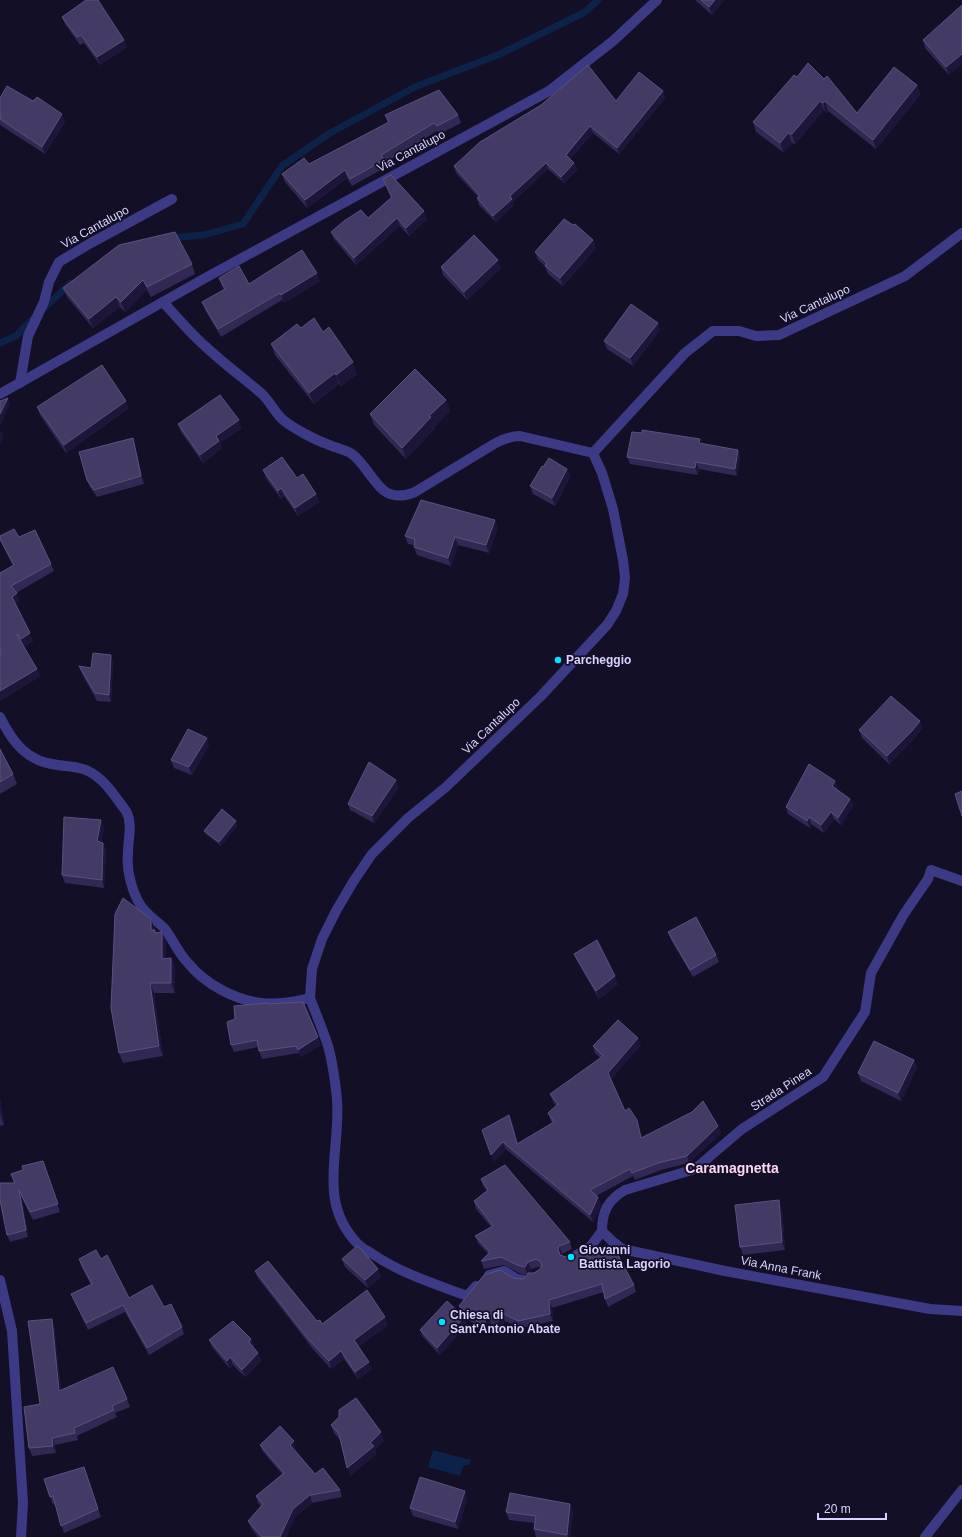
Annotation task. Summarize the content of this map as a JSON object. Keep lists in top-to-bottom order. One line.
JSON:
{"streets":{"street":["Via Cantalupo","Strada Pinea","Via Anna Frank"]},"crossings":[["Strada Pinea","Via Anna Frank"]],"districts":["Caramagnetta"],"places":["Parcheggio","Giovanni Battista Lagorio","Chiesa di Sant'Antonio Abate"],"scale_bar":"20 m"}
